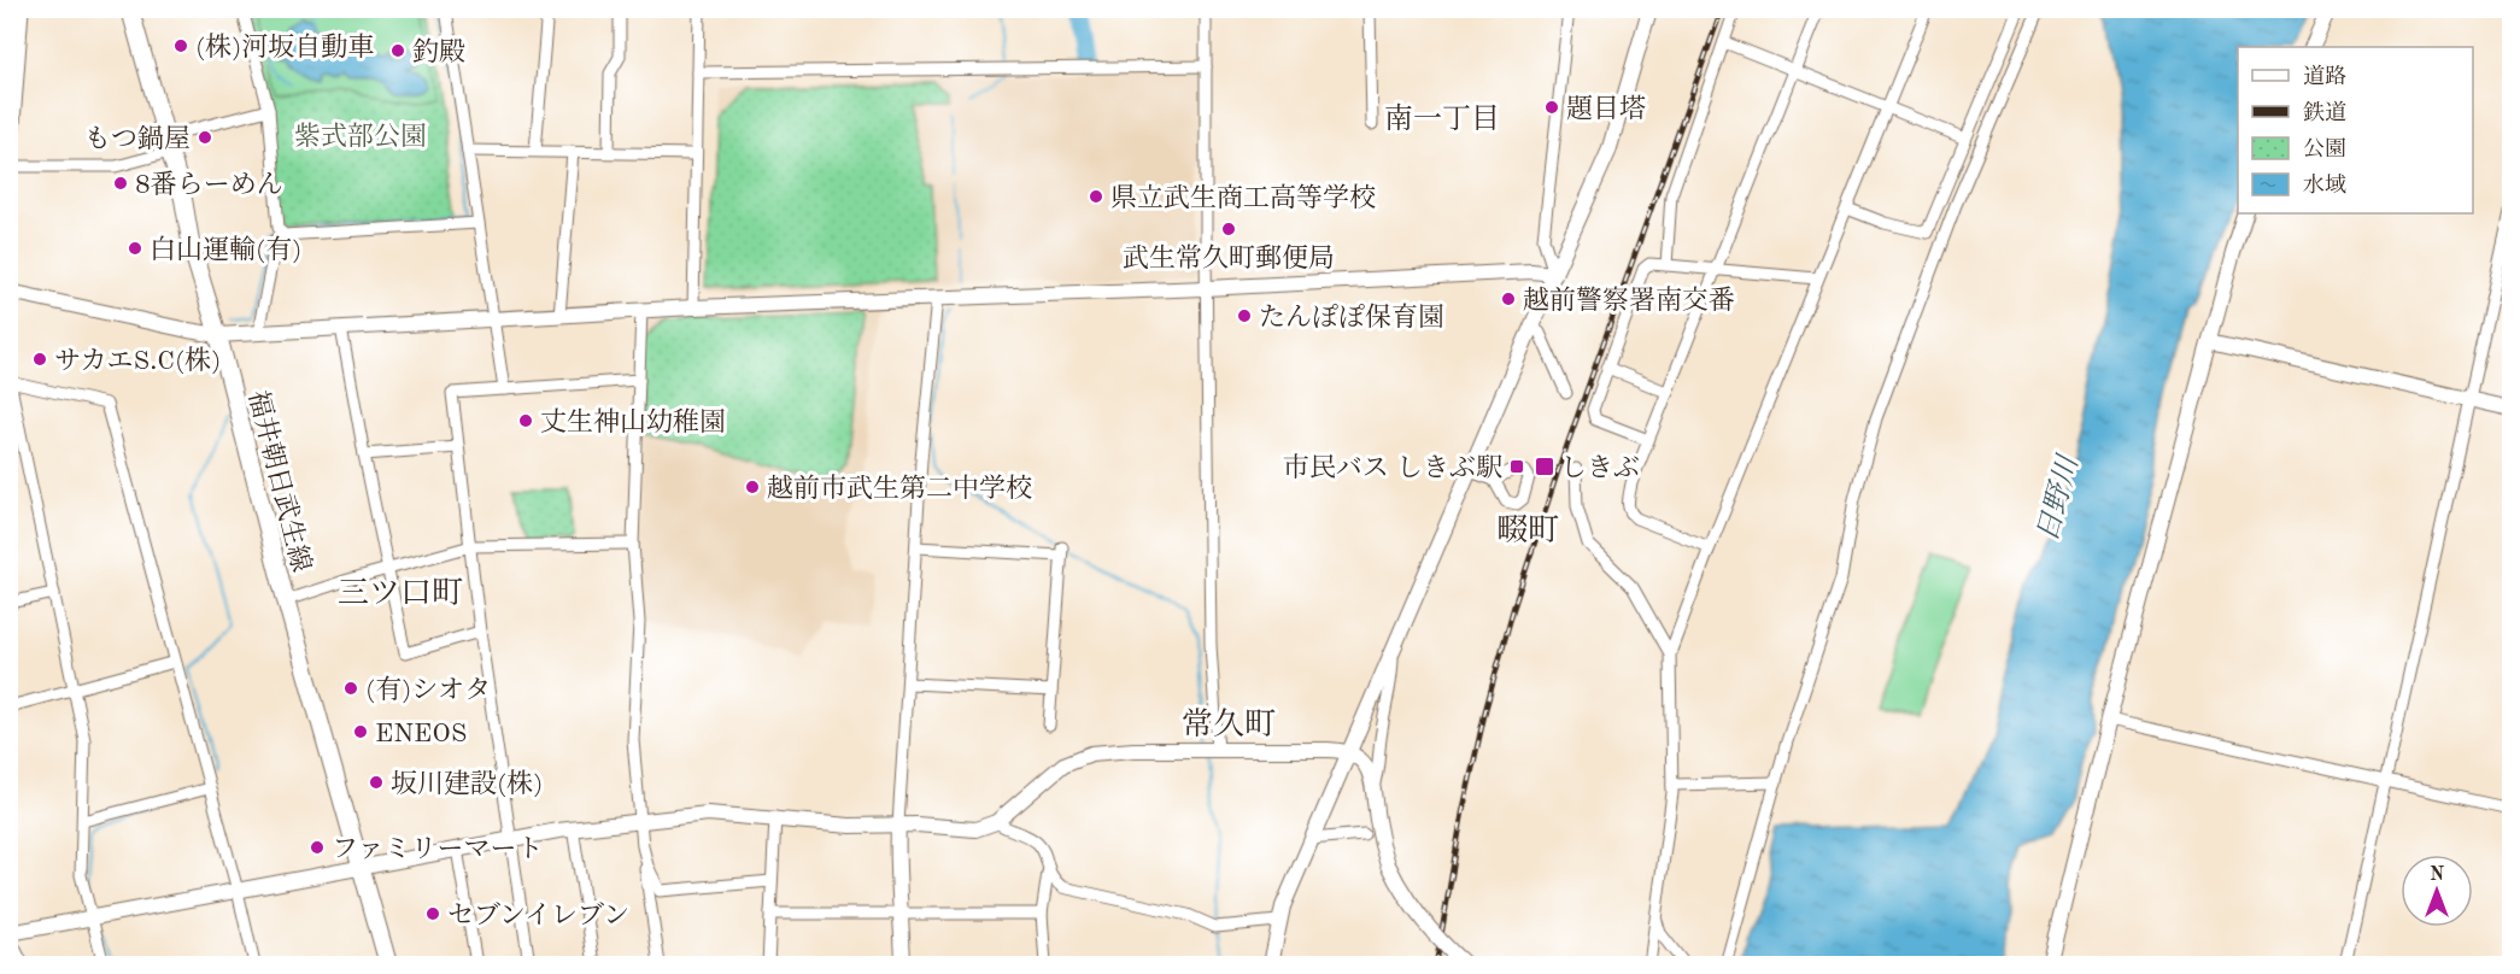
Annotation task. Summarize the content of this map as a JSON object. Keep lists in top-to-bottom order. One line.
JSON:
{"streets":{"main road":["福井朝日武生線"]},"districts":["南一丁目","畷町","三ツ口町","常久町"],"water":["日野川"],"parks":["紫式部公園"],"places":{"other":["(株)河坂自動車","釣殿","題目塔","もつ鍋屋","8番らーめん","県立武生商工高等学校","武生常久町郵便局","白山運輸(有)","越前警察署南交番","たんぽぽ保育園","サカエS.C(株)","丈生神山幼稚園","越前市武生第二中学校","(有)シオタ","ENEOS","坂川建設(株)","ファミリーマート","セブンイレブン"],"transit":["市民バス しきぶ駅","しきぶ"]},"legend":["道路","鉄道","公園","水域"],"north":"top"}
